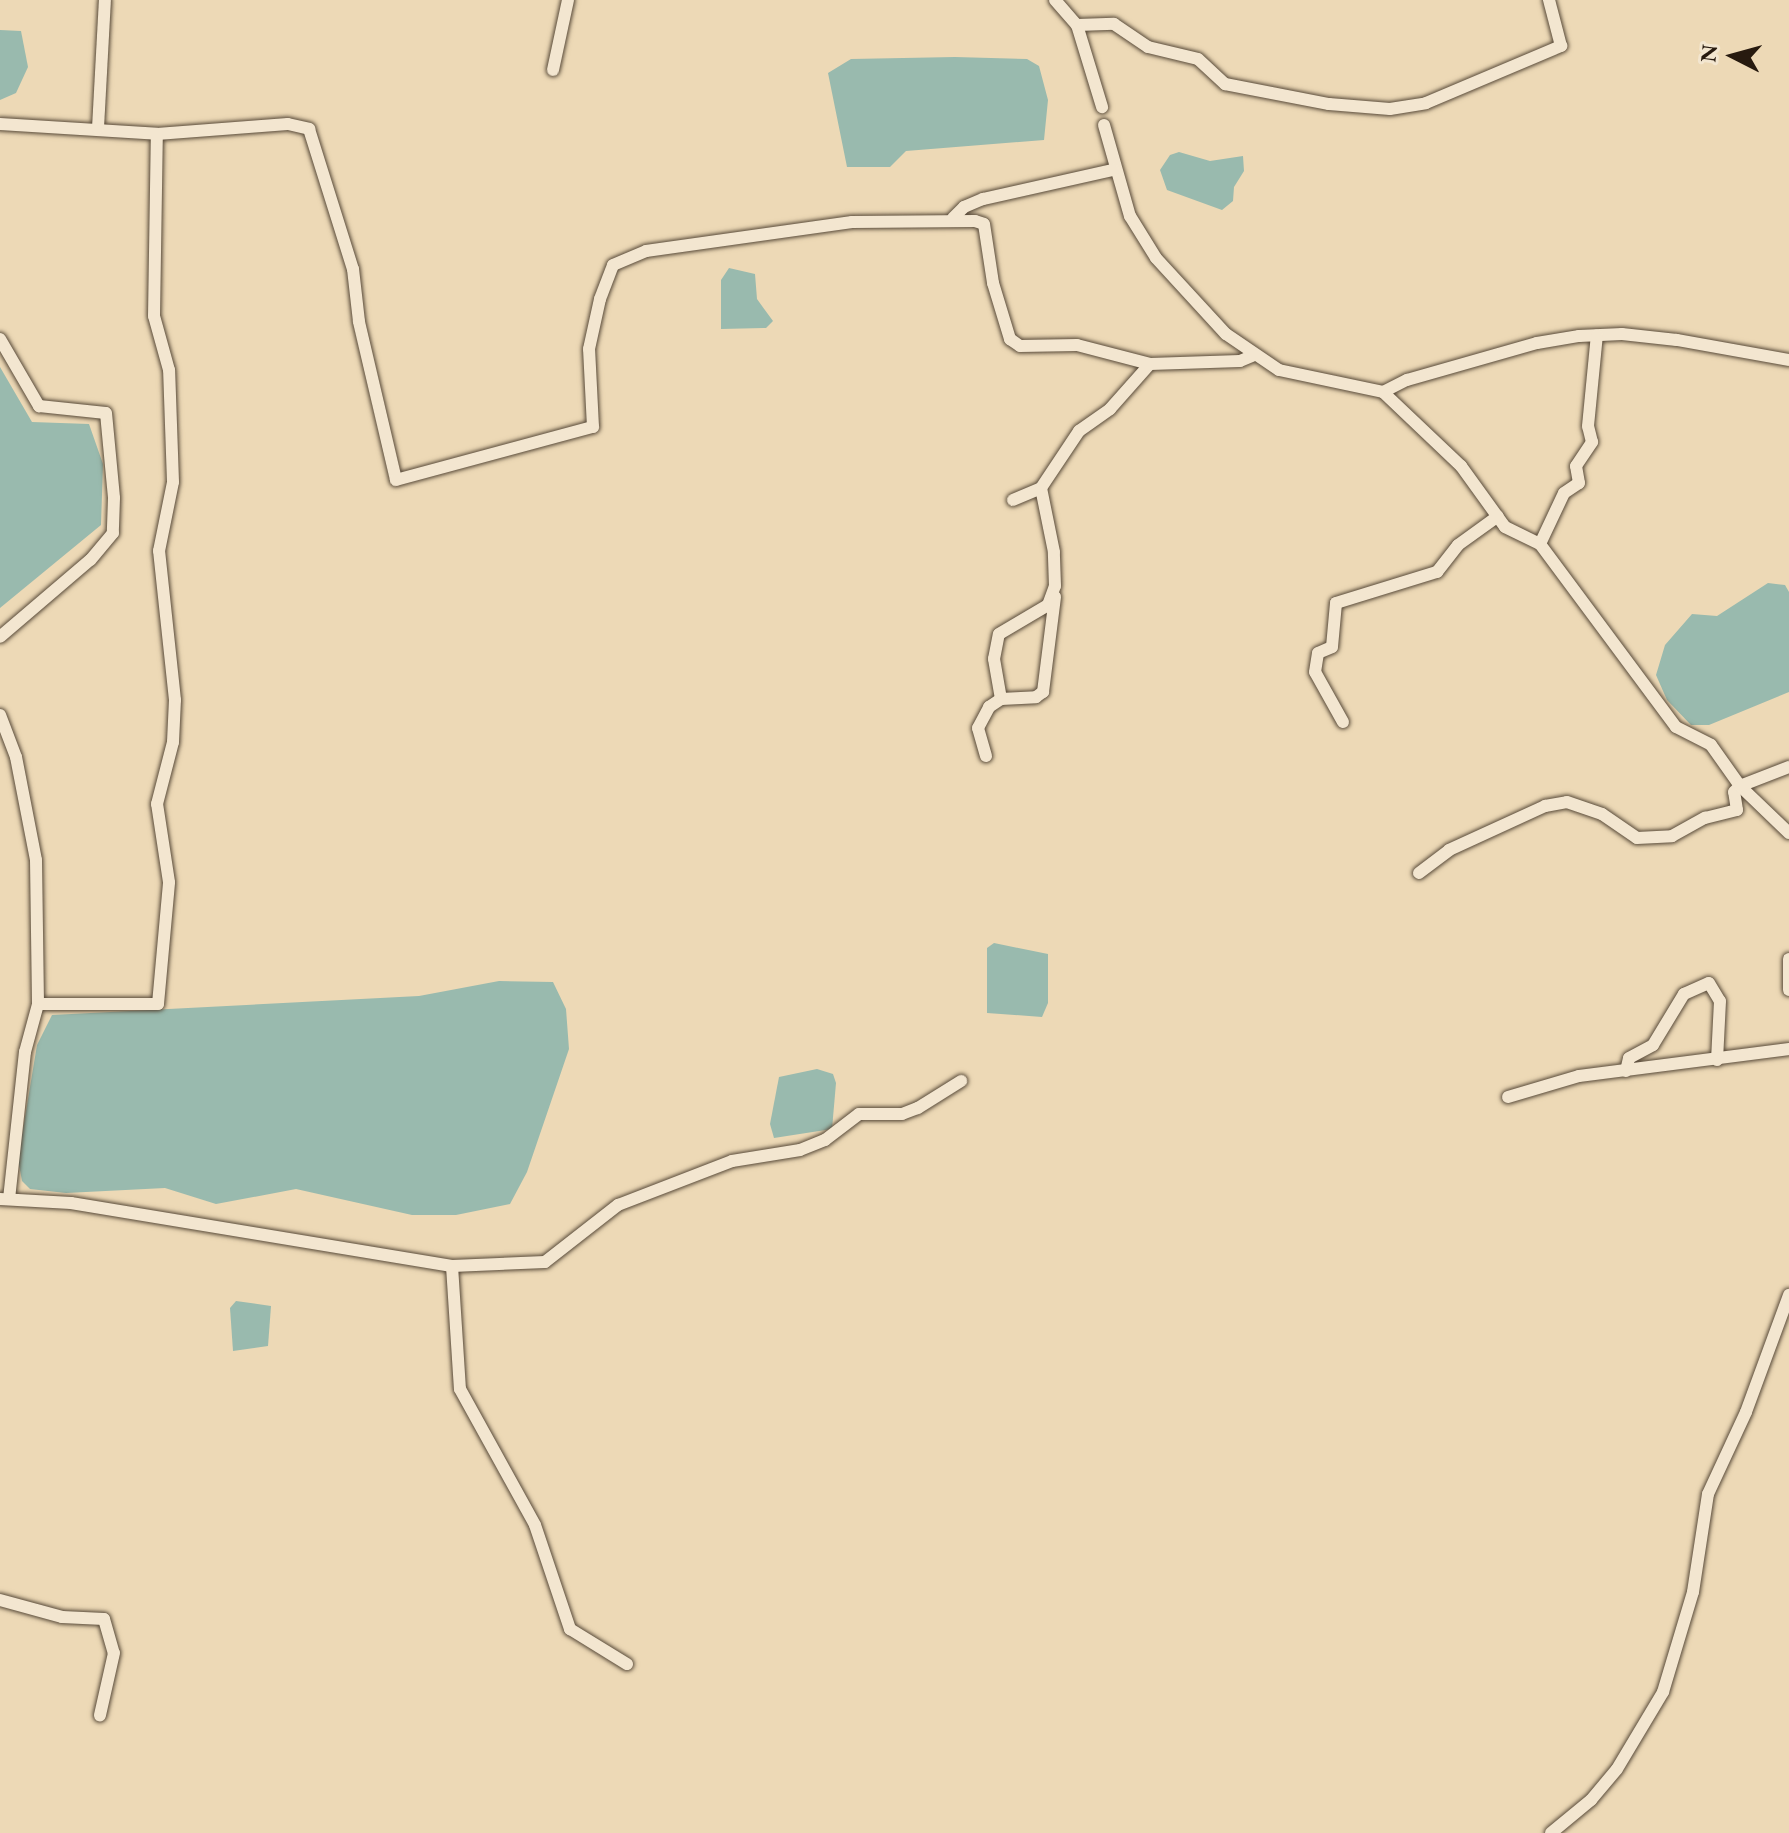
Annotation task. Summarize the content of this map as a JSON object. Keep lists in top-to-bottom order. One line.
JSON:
{"north":"left"}
